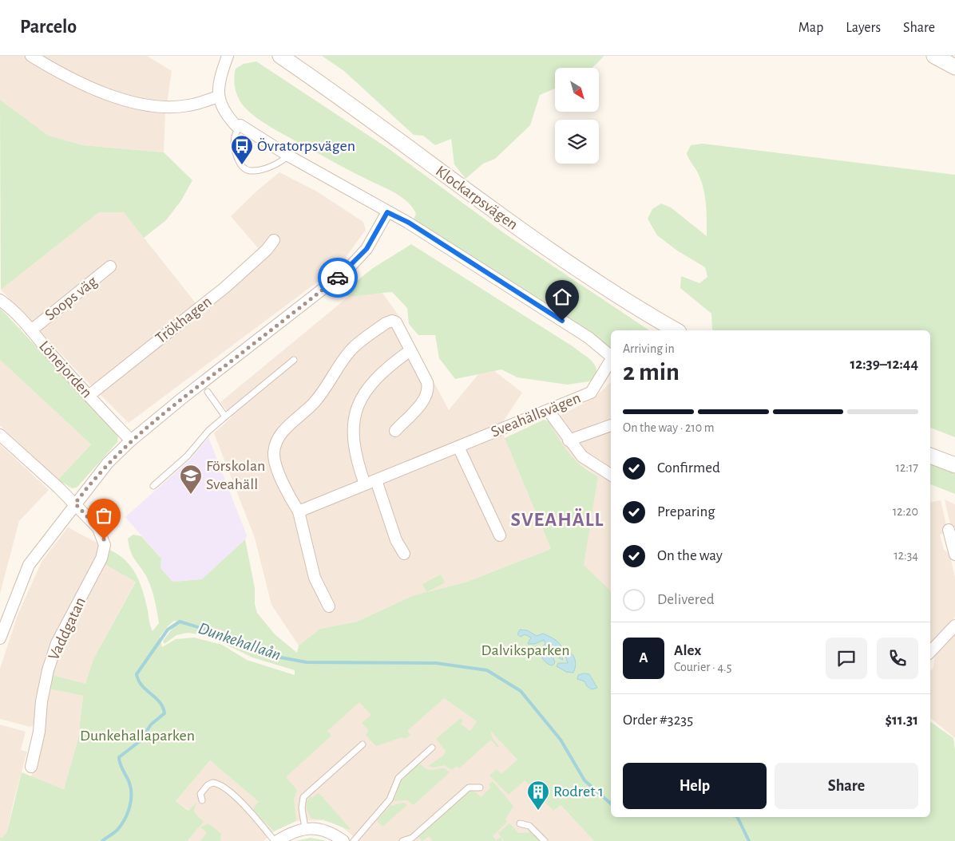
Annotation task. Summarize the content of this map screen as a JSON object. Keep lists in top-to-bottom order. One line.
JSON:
{"streets":{"street":["Klockarpsvägen","Soops väg","Trökhagen","Lönejorden","Sveahällsvägen","Vaddgatan"]},"crossings":[["Soops väg","Lönejorden"],["Trökhagen","Lönejorden"]],"districts":["SVEAHÄLL"],"water":["Dunkehallaån"],"parks":["Dalviksparken","Dunkehallaparken"],"places":{"bus stop":["Övratorpsvägen"],"school or university":["Förskolan Sveahäll"],"building":["Rodret 1"]},"north":"bottom right","page":{"header":"Parcelo","nav":["Map","Layers","Share"],"heading":["2 min","Arriving in","12:39–12:44"],"panel":["Alex","Courier · 4.5","Order #3235","$11.31"],"bar":"On the way · 210 m","list":[["Confirmed","12:17"],["Preparing","12:20"],["On the way","12:34"],"Delivered"],"round":"A","buttons":["Help","Share"]}}
